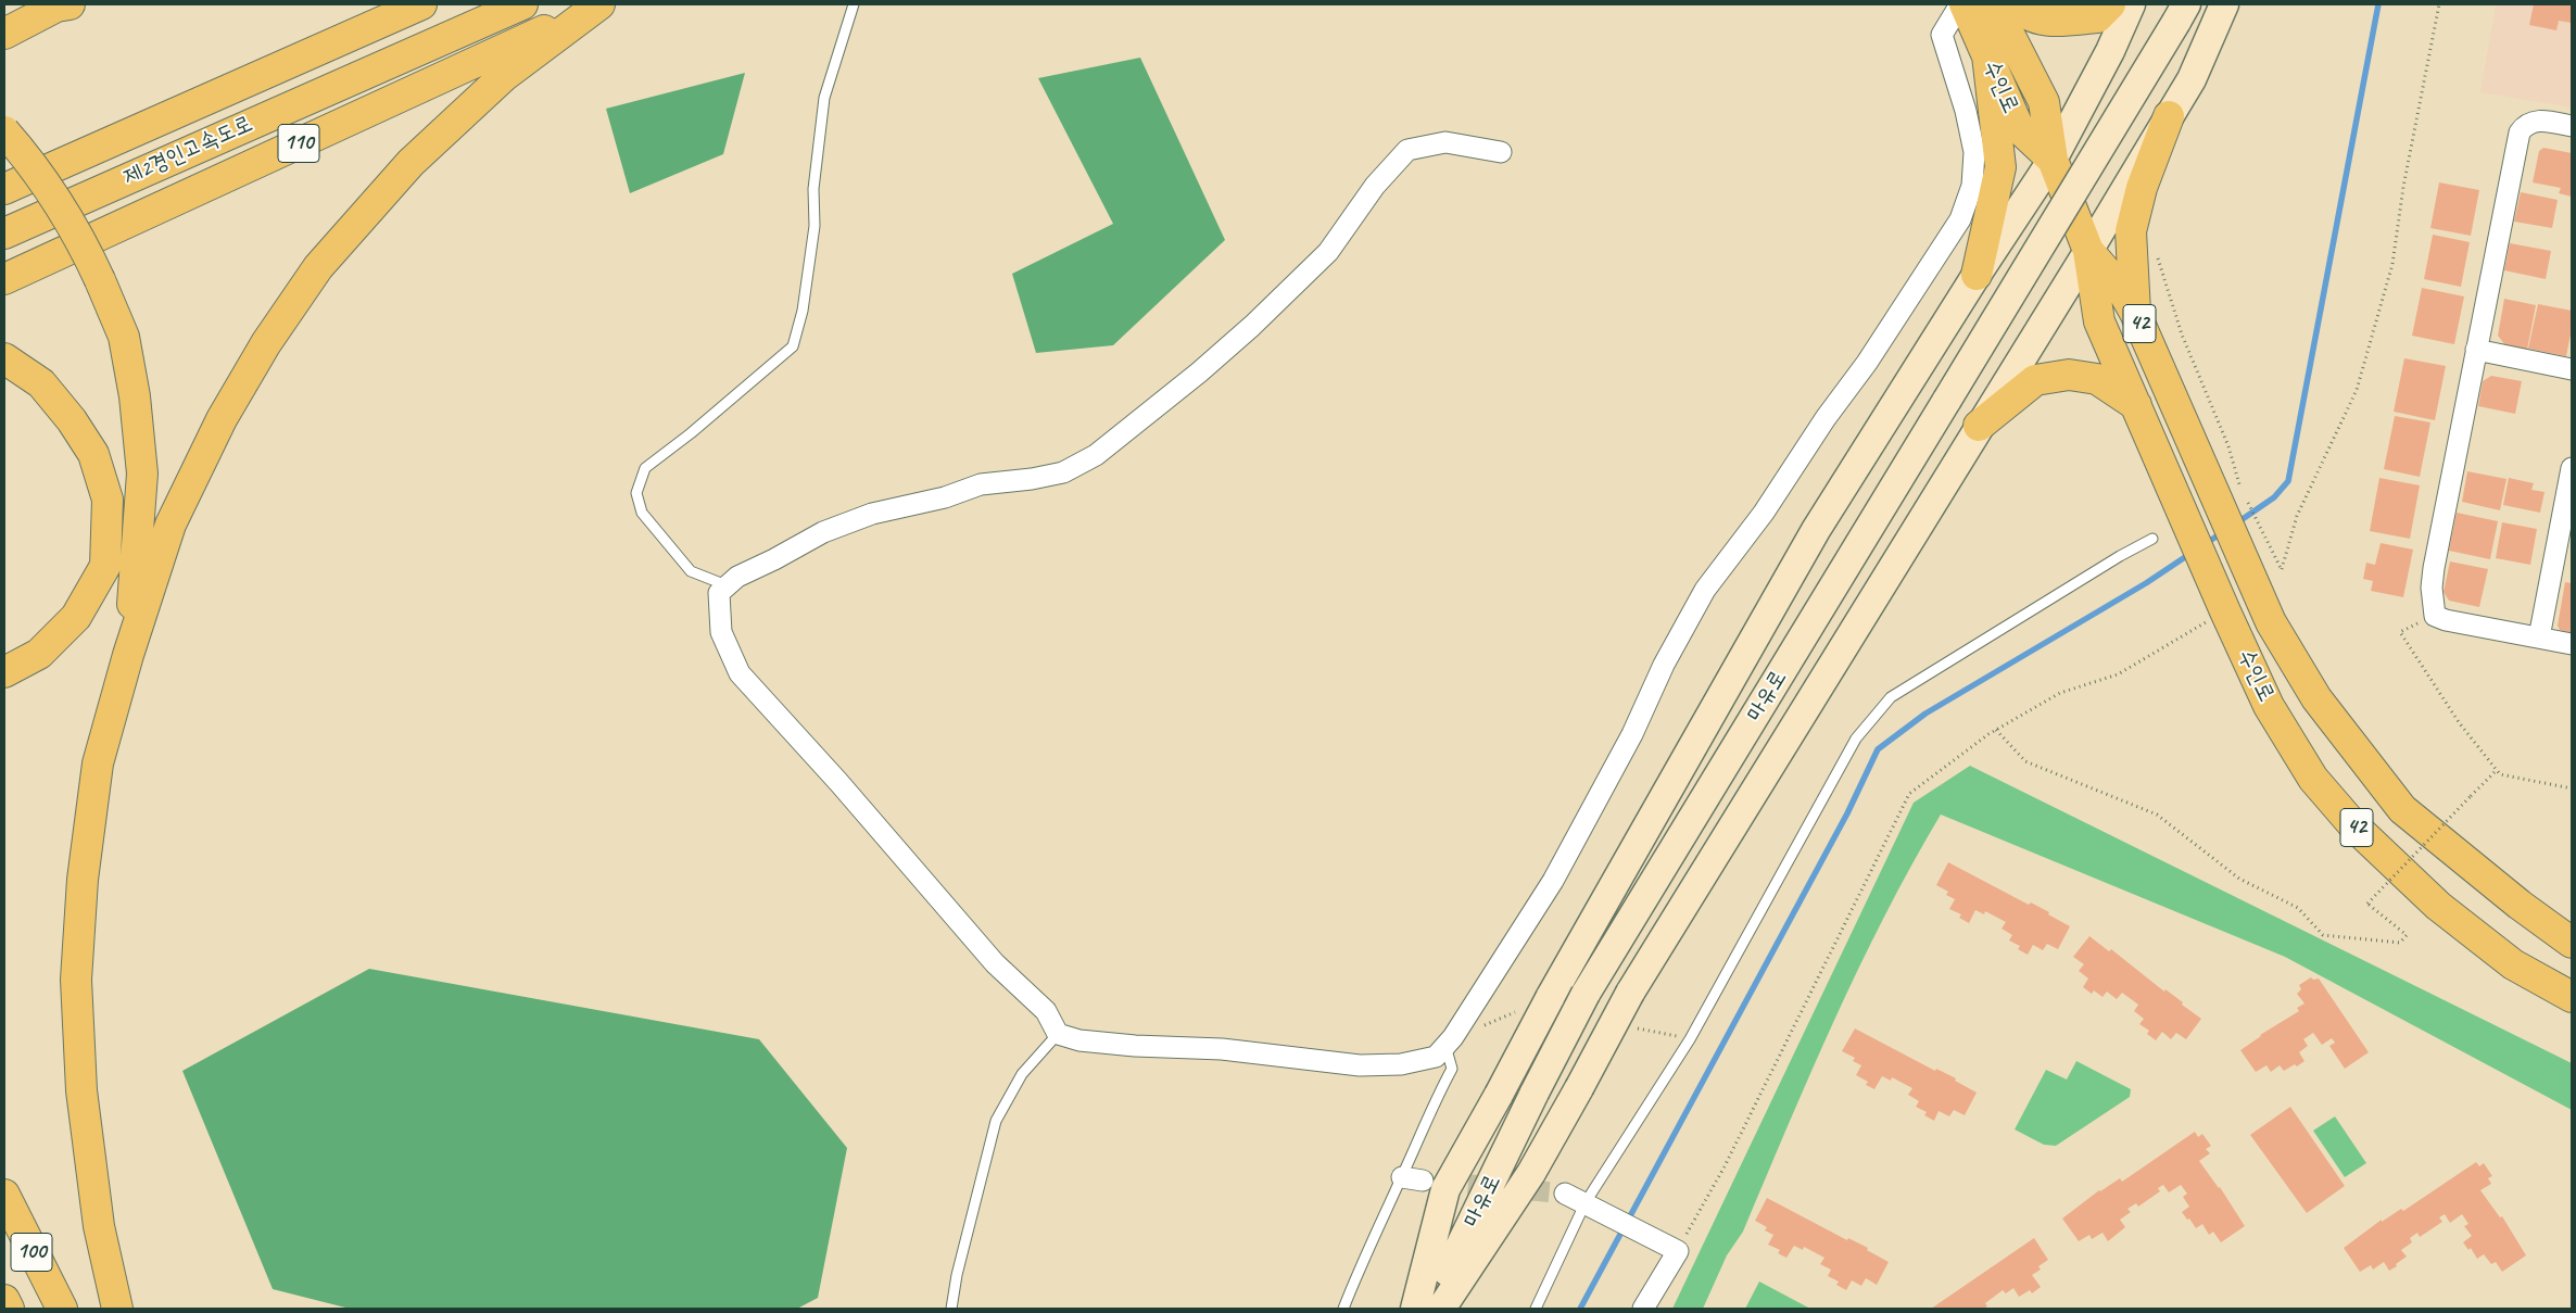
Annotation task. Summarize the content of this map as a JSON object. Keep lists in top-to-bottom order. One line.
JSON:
{"streets":{"main road":["수인로","110","제2경인고속도로","42","마유로","100"]}}
